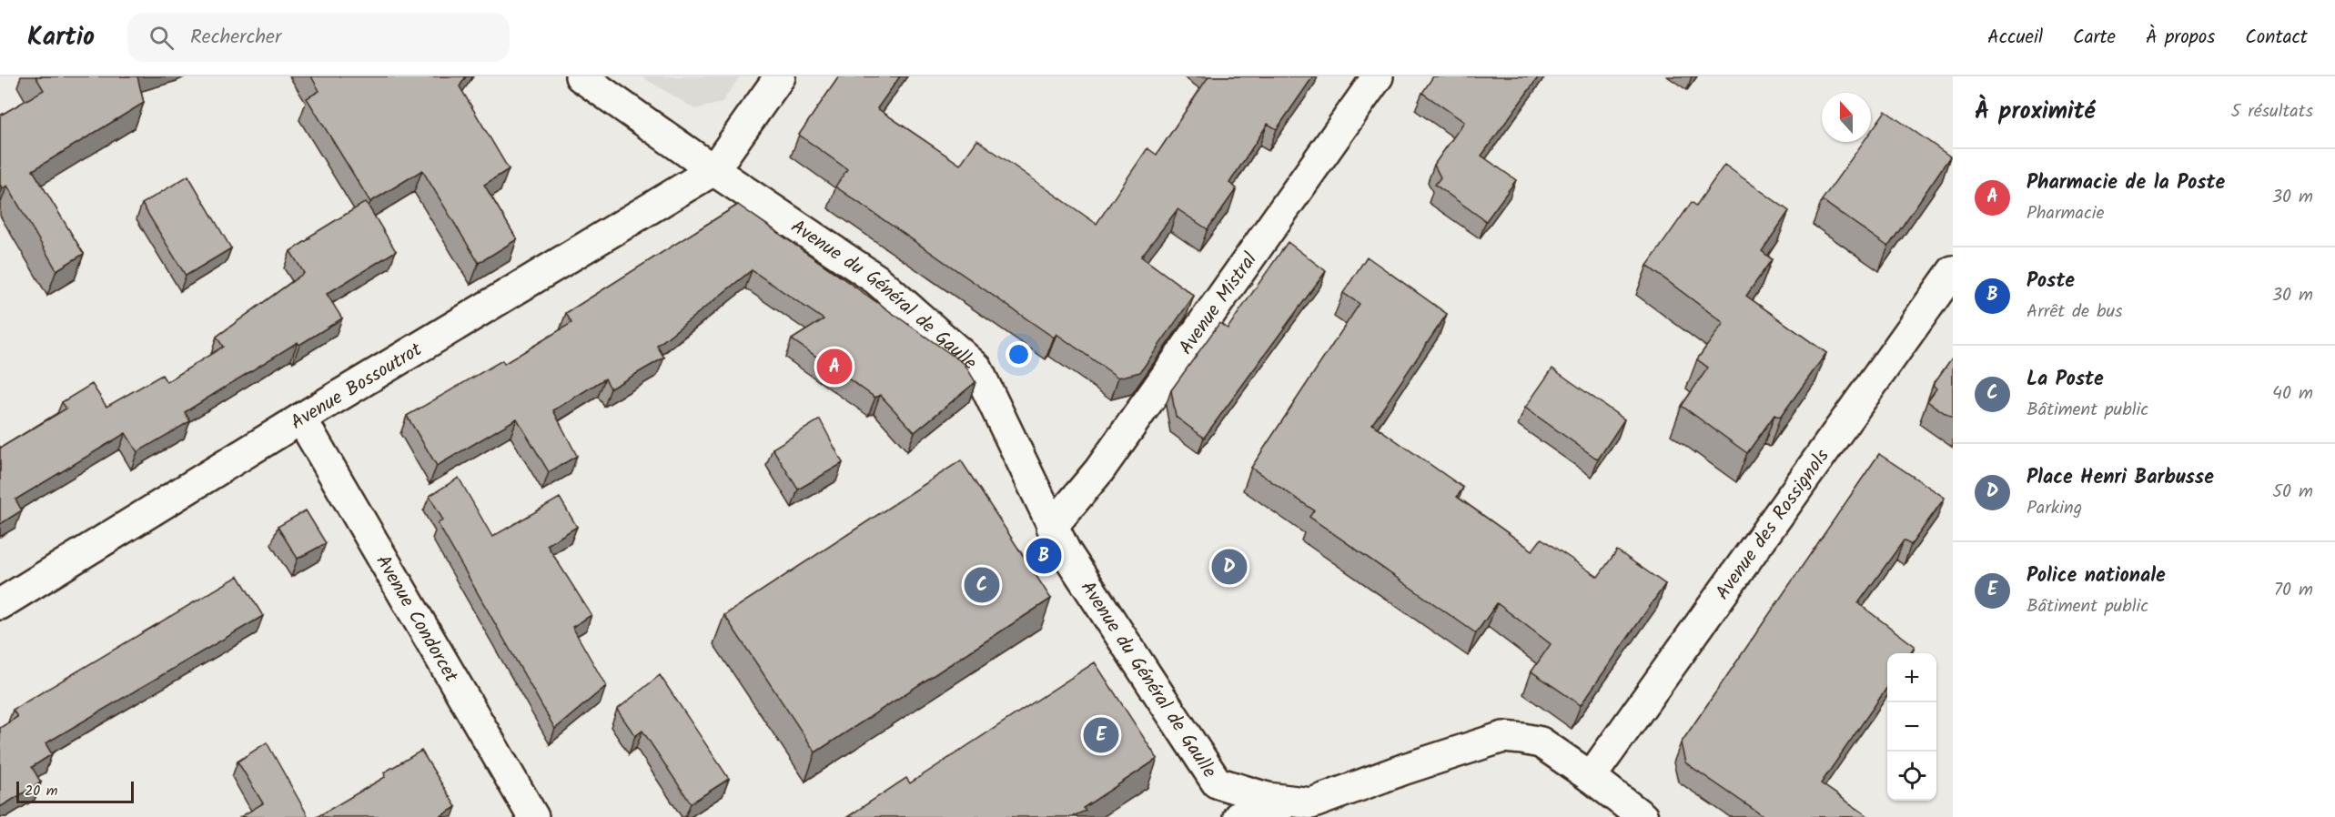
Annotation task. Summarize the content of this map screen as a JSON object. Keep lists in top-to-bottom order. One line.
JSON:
{"streets":{"street":["Avenue du Général de Gaulle","Avenue Mistral","Avenue Bossoutrot","Avenue des Rossignols","Avenue Condorcet"]},"crossings":[["Avenue du Général de Gaulle","Avenue Mistral"],["Avenue du Général de Gaulle","Avenue Bossoutrot"],["Avenue du Général de Gaulle","Avenue des Rossignols"],["Avenue Bossoutrot","Avenue Condorcet"]],"scale_bar":"20 m","north":"top","page":{"header":"Kartio","search":"Rechercher","nav":["Accueil","Carte","À propos","Contact"],"heading":["À proximité","5 résultats"],"list":[{"mark":"A","name":"Pharmacie de la Poste","note":"Pharmacie","value":"30 m"},{"mark":"B","name":"Poste","note":"Arrêt de bus","value":"30 m"},{"mark":"C","name":"La Poste","note":"Bâtiment public","value":"40 m"},{"mark":"D","name":"Place Henri Barbusse","note":"Parking","value":"50 m"},{"mark":"E","name":"Police nationale","note":"Bâtiment public","value":"70 m"}],"pins":["A","B","D","C","E"],"map_buttons":["+","−"],"scale":"20 m"}}
